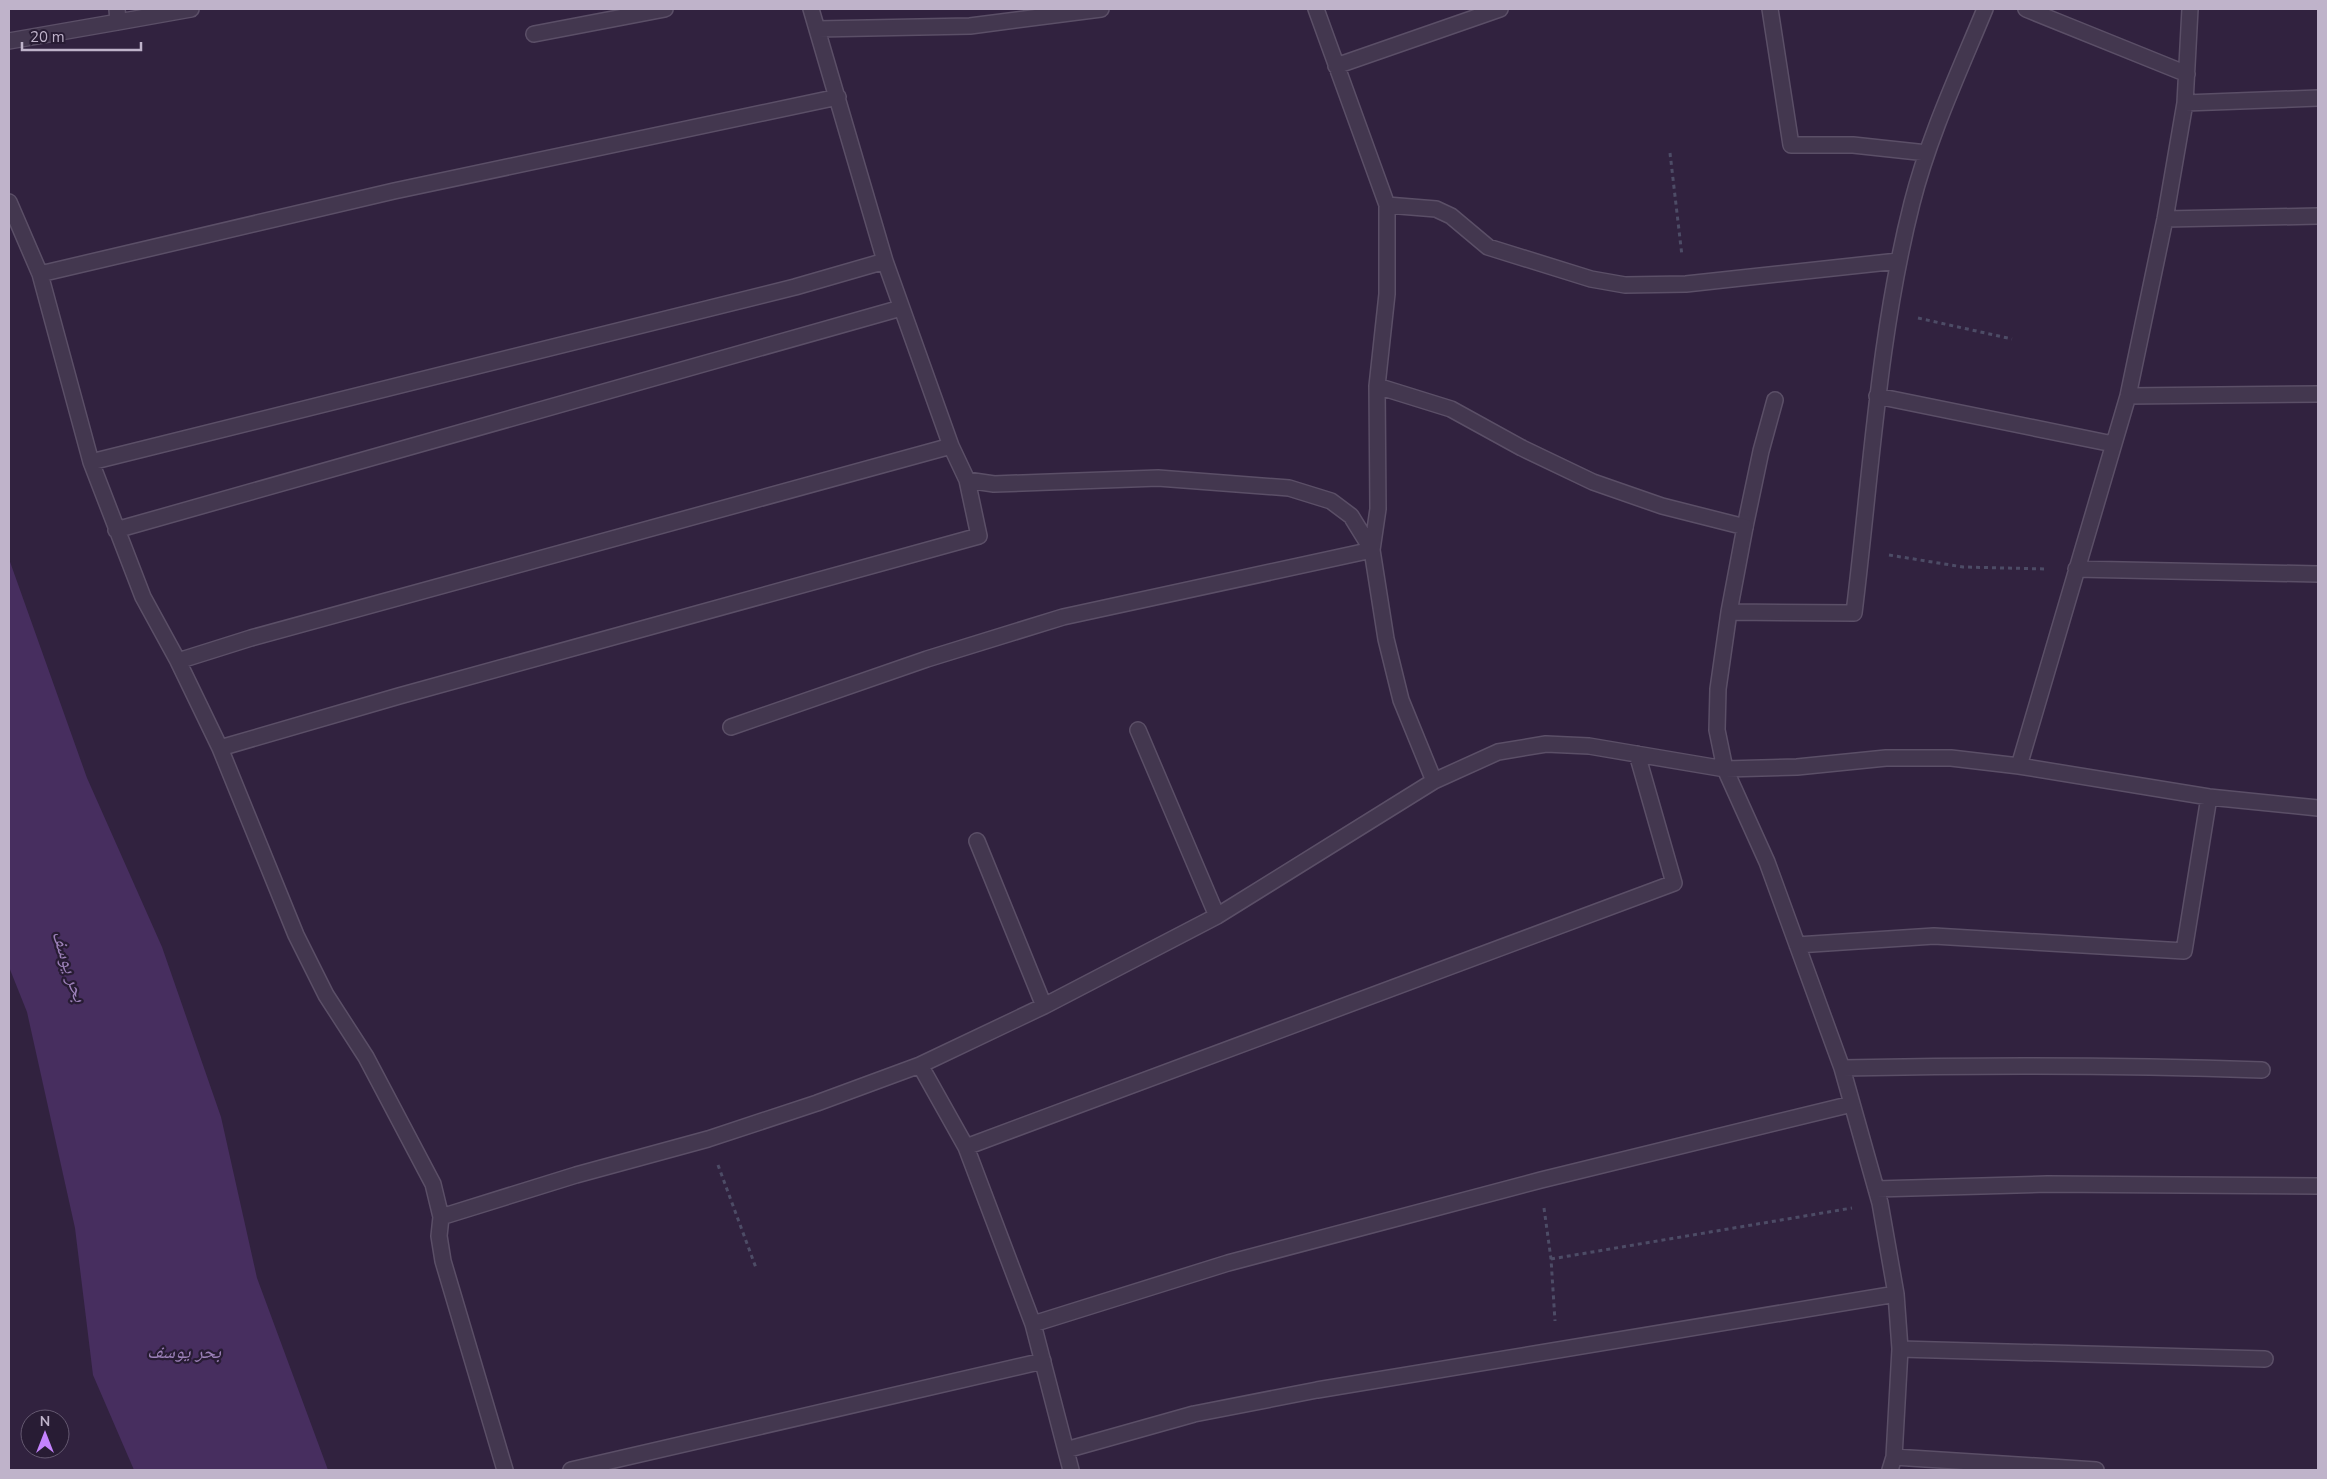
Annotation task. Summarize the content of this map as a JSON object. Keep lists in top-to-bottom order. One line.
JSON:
{"water":["بحر يوسف"],"scale_bar":"20 m","north":"top"}
